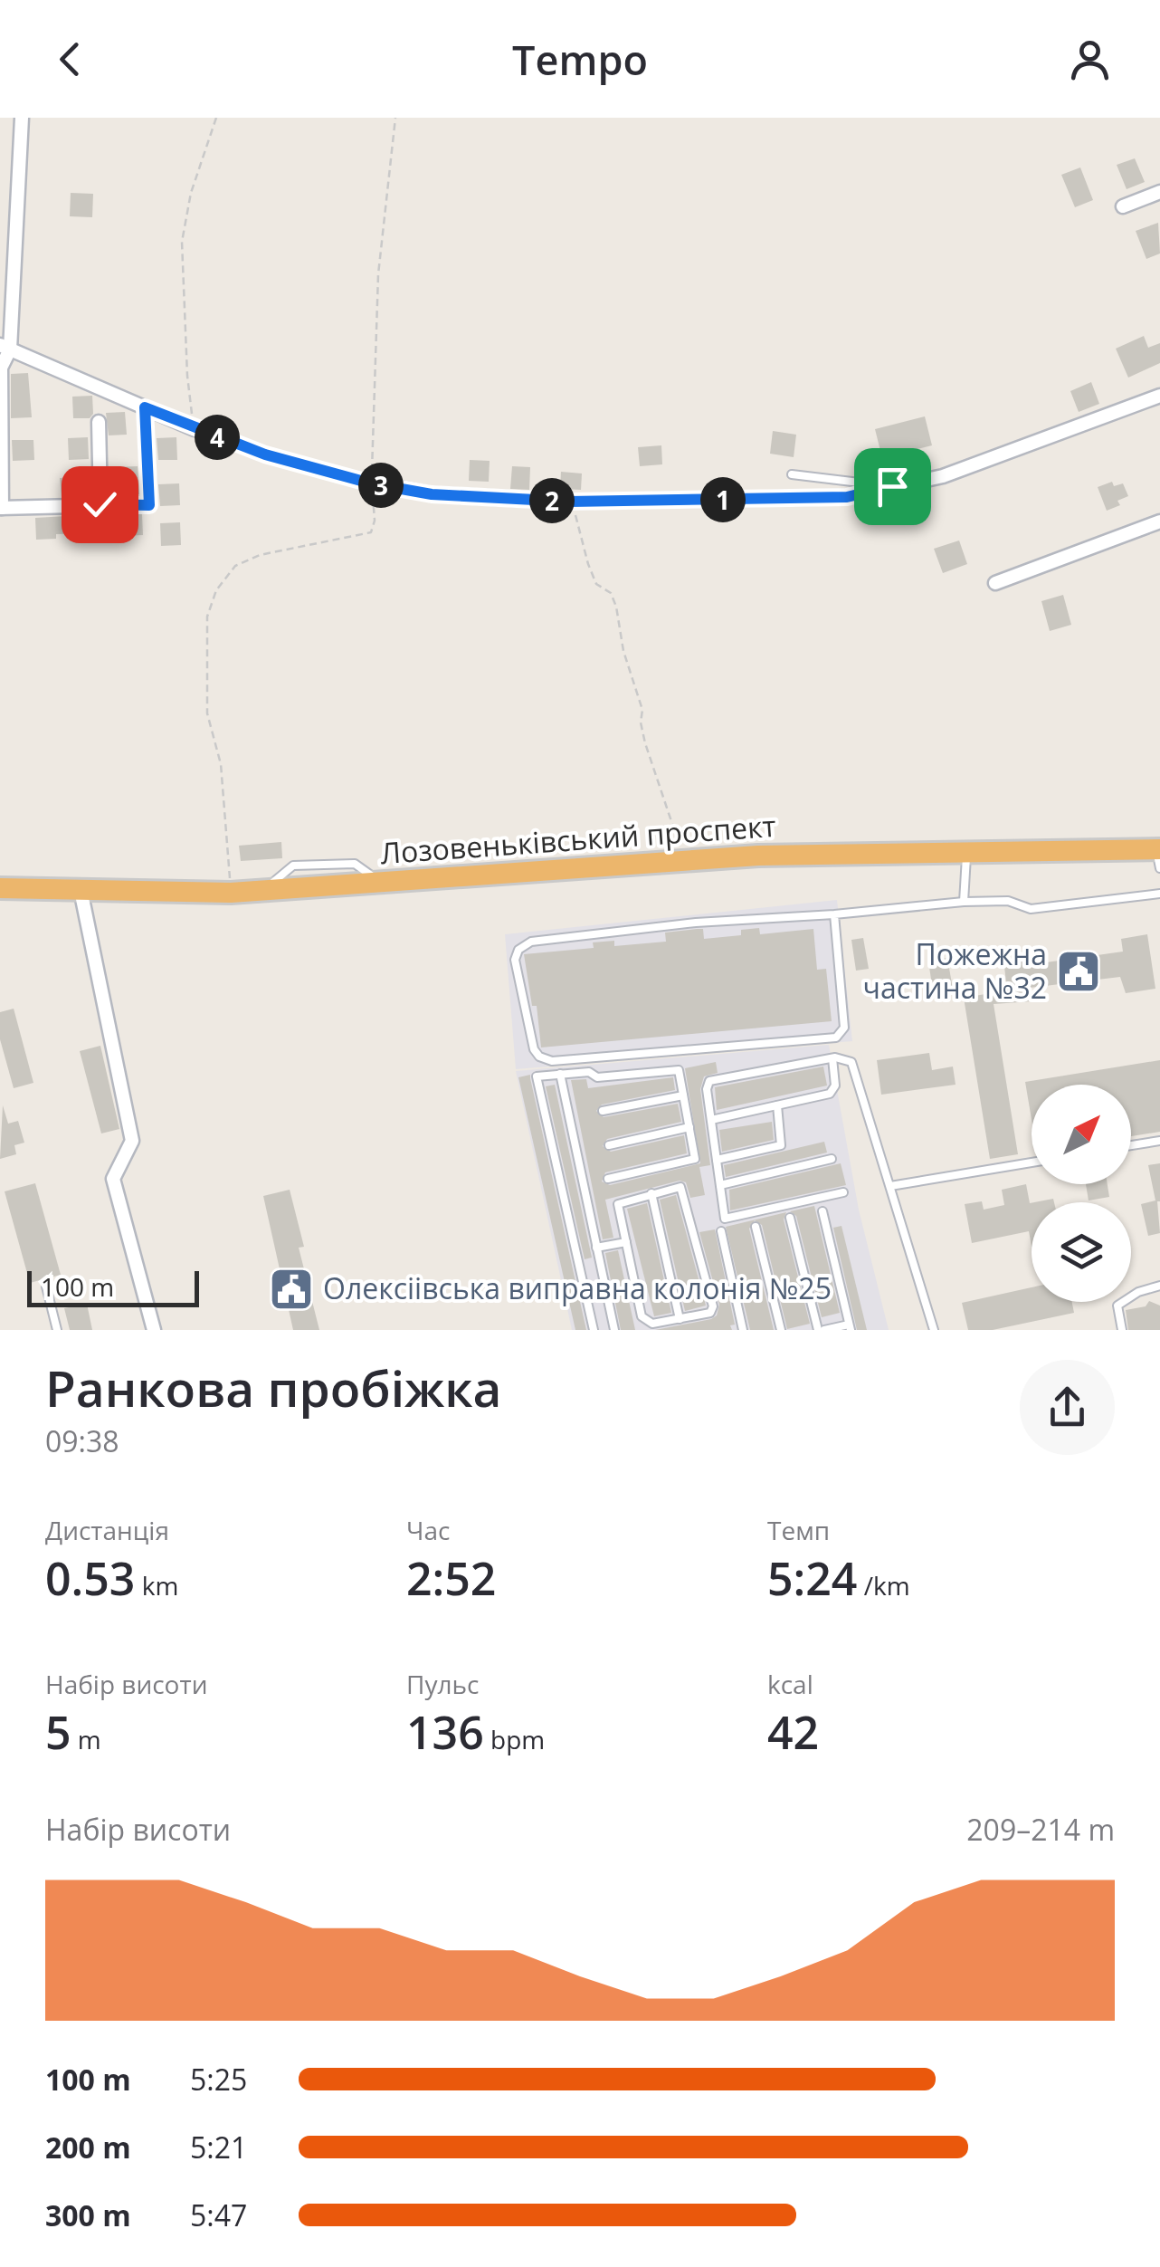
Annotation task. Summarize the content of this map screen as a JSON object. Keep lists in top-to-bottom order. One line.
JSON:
{"streets":{"highway":["Лозовеньківський проспект"]},"places":{"public building":["Пожежна частина №32","Олексіівська виправна колонія №25"]},"scale_bar":"100 m","north":"top right","page":{"header":"Tempo","pins":["4","3","1","2"],"scale":"100 m","heading":["Ранкова пробіжка","09:38"],"stats":[["Дистанція","0.53 km"],["Час","2:52"],["Темп","5:24 /km"],["Набір висоти","5 m"],["Пульс","136 bpm"],["kcal","42"]],"chart":["Набір висоти","209–214 m"],"list":[{"name":"100 m","note":"5:25"},{"name":"200 m","note":"5:21"},{"name":"300 m","note":"5:47"}]}}
